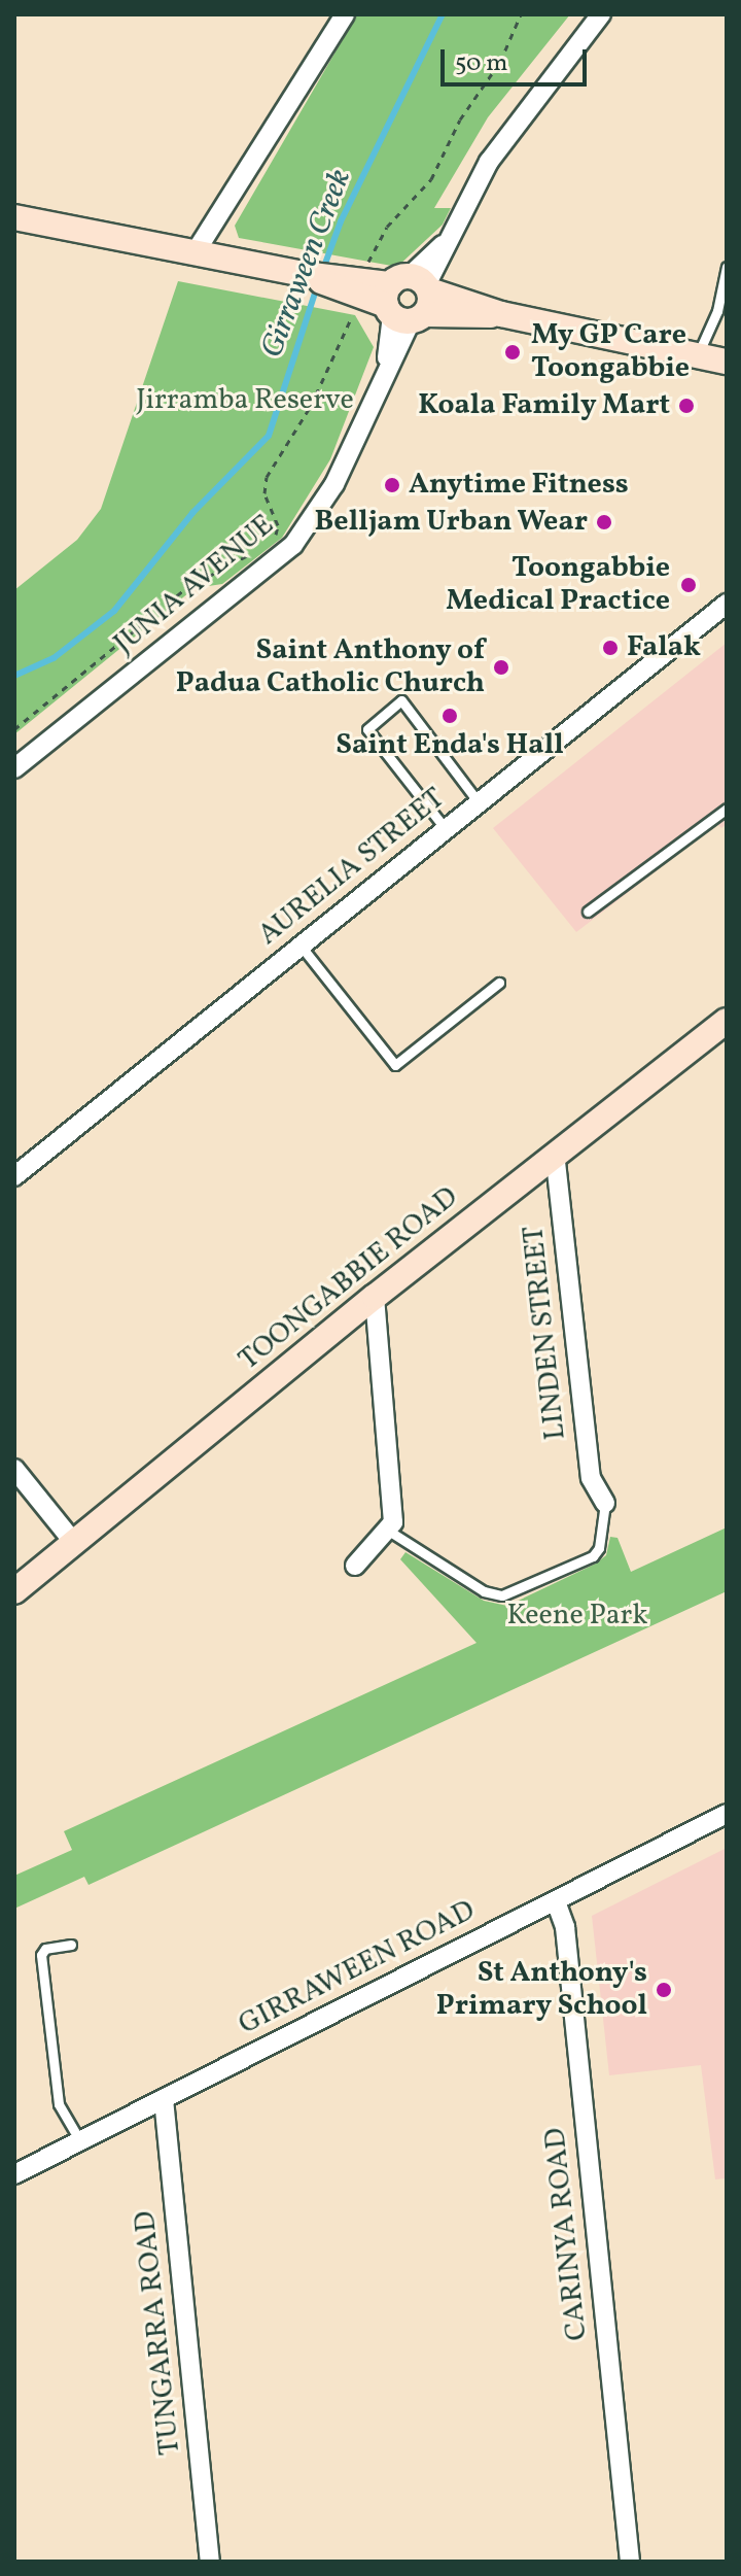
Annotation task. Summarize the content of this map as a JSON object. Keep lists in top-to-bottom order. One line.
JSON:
{"streets":{"main road":["TOONGABBIE ROAD"],"street":["JUNIA AVENUE","AURELIA STREET","LINDEN STREET","GIRRAWEEN ROAD","CARINYA ROAD","TUNGARRA ROAD"]},"crossings":[["TOONGABBIE ROAD","LINDEN STREET"],["GIRRAWEEN ROAD","CARINYA ROAD"],["GIRRAWEEN ROAD","TUNGARRA ROAD"]],"water":["Girraween Creek"],"parks":["Jirramba Reserve","Keene Park"],"places":["My GP Care Toongabbie","Koala Family Mart","Anytime Fitness","Belljam Urban Wear","Toongabbie Medical Practice","Falak","Saint Anthony of Padua Catholic Church","Saint Enda's Hall","St Anthony's Primary School"],"scale_bar":"50 m"}
